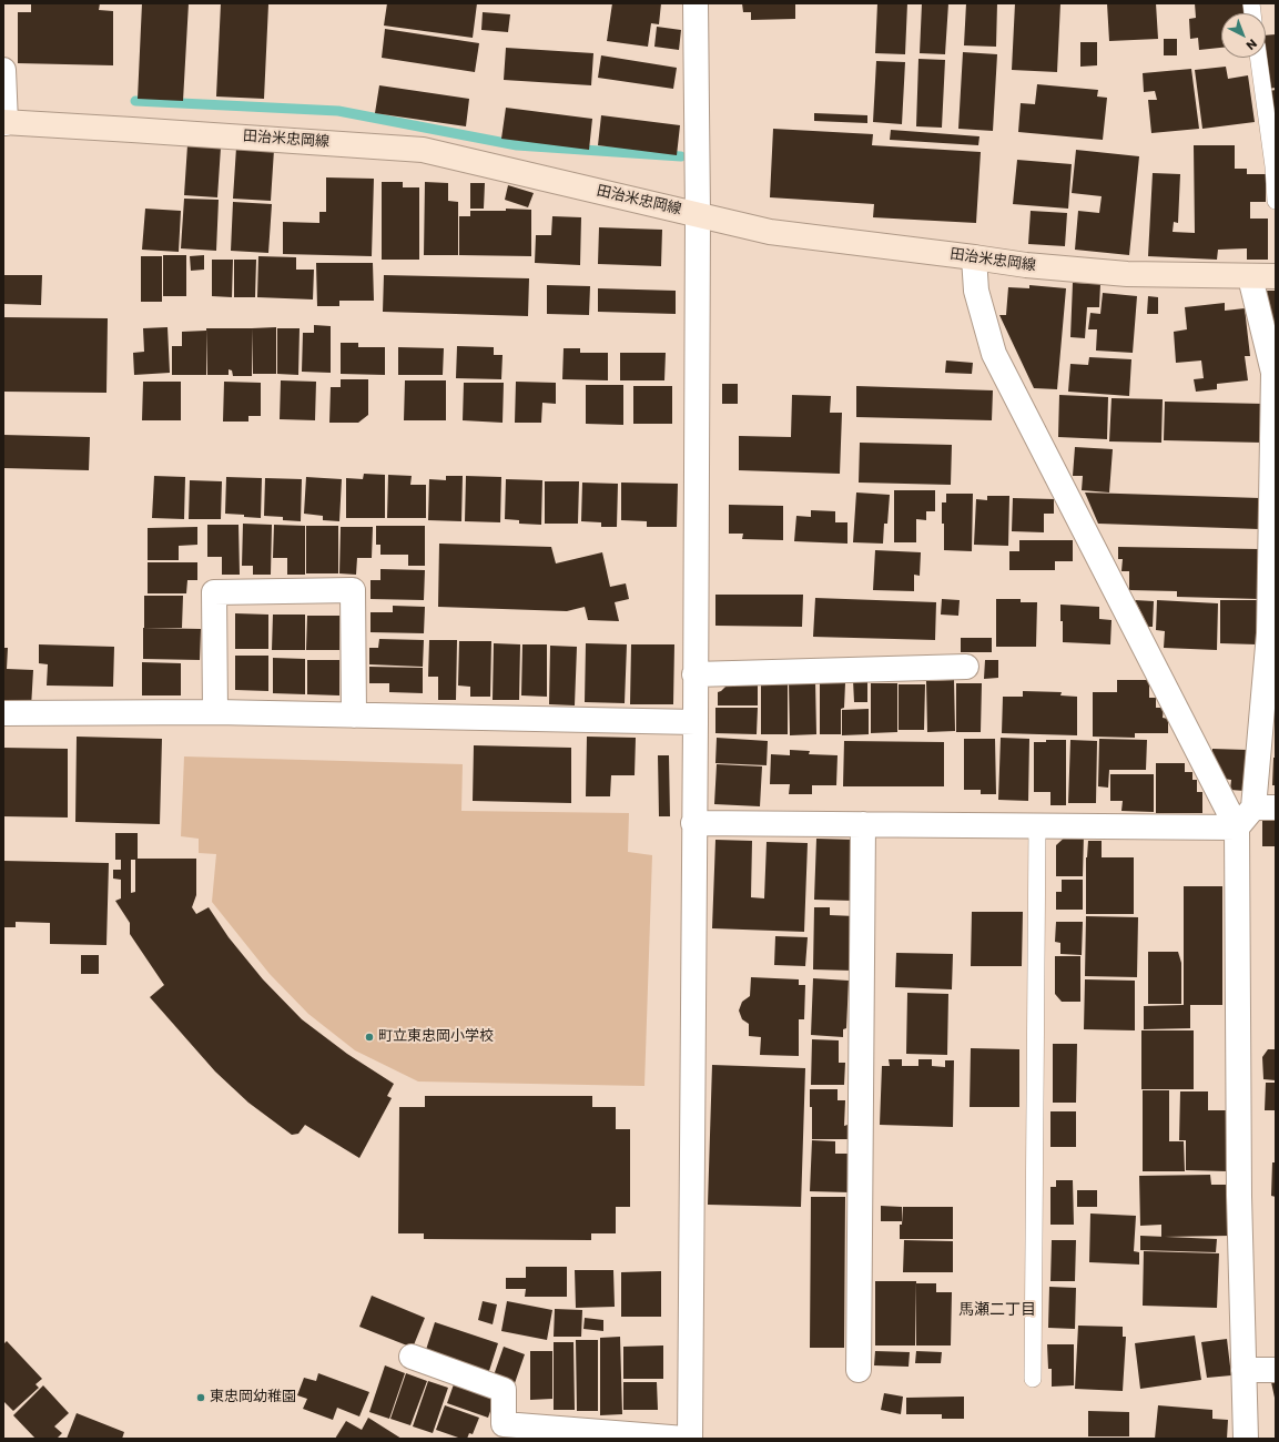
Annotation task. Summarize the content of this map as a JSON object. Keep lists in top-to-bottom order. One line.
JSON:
{"streets":{"main road":["田治米忠岡線"]},"districts":["馬瀬二丁目"],"places":["町立東忠岡小学校","東忠岡幼稚園"],"north":"bottom right"}
